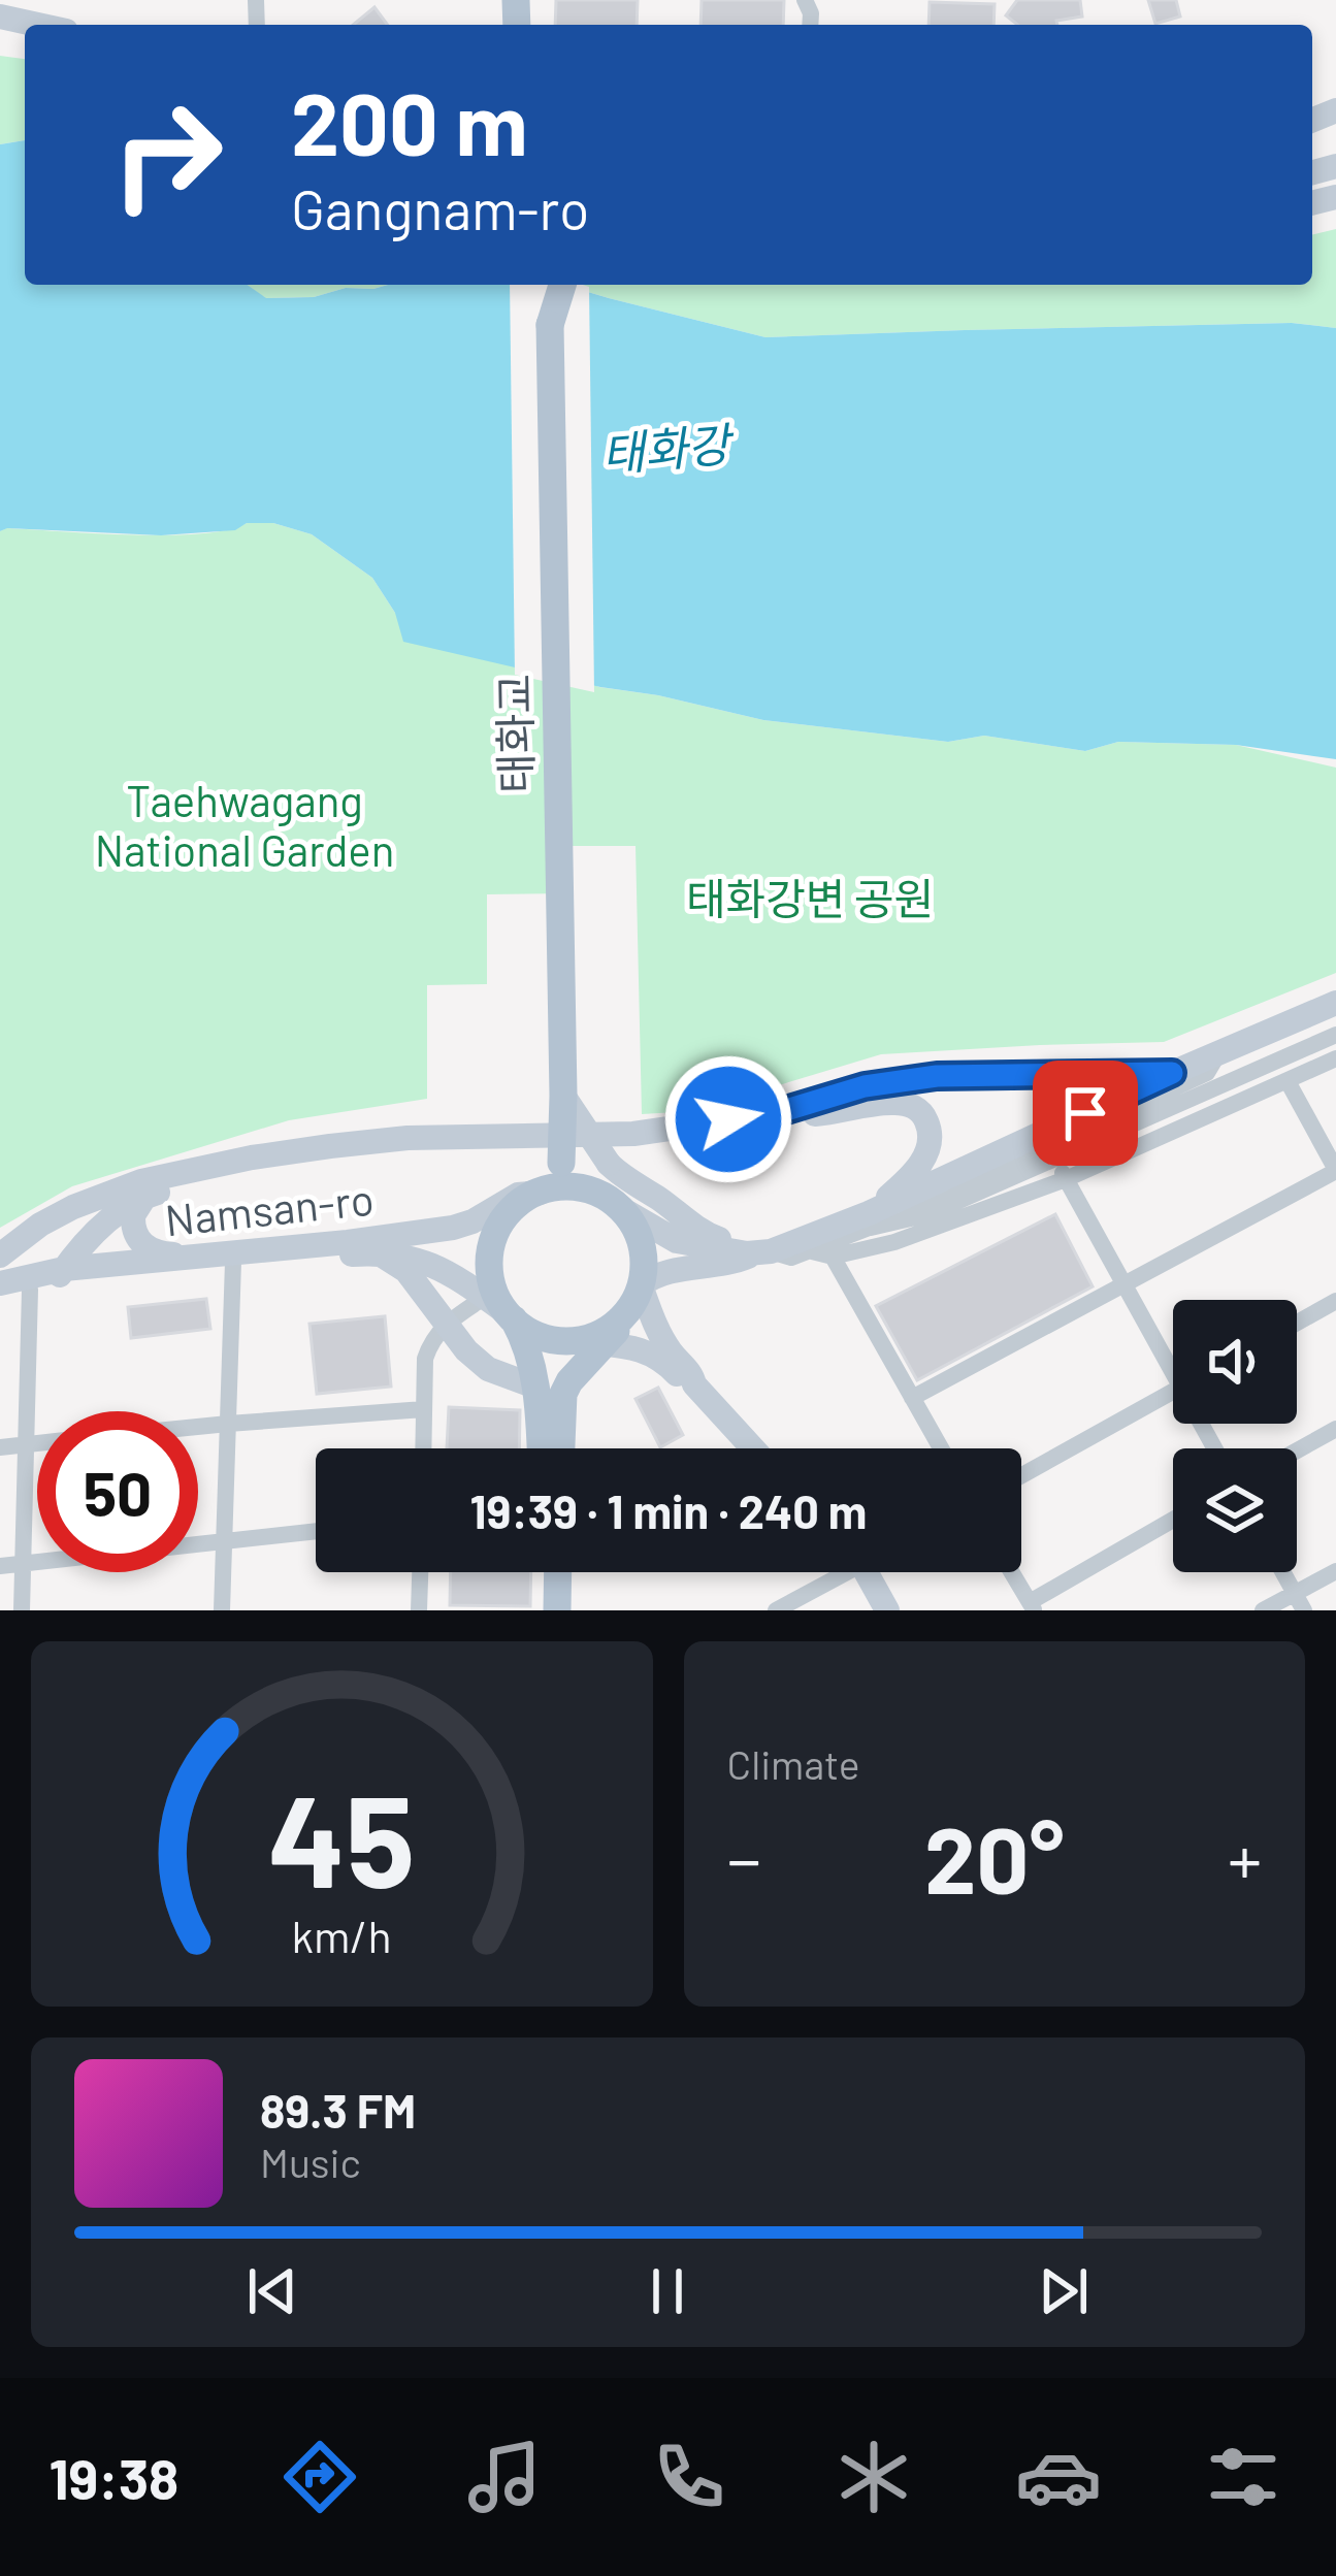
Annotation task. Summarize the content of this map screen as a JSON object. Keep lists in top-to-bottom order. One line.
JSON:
{"streets":{"main road":["태화교","Namsan-ro"]},"crossings":[["태화교","Namsan-ro"]],"water":["태화강"],"parks":["Taehwagang National Garden","태화강변 공원"],"page":{"turn":["200 m","Gangnam-ro"],"limit":"50","trip":"19:39 · 1 min · 240 m","tile":"Climate","heat":["−","20°","+"],"song":["89.3 FM","Music"],"tabs":"19:38","gauge":["45","km/h"]}}
